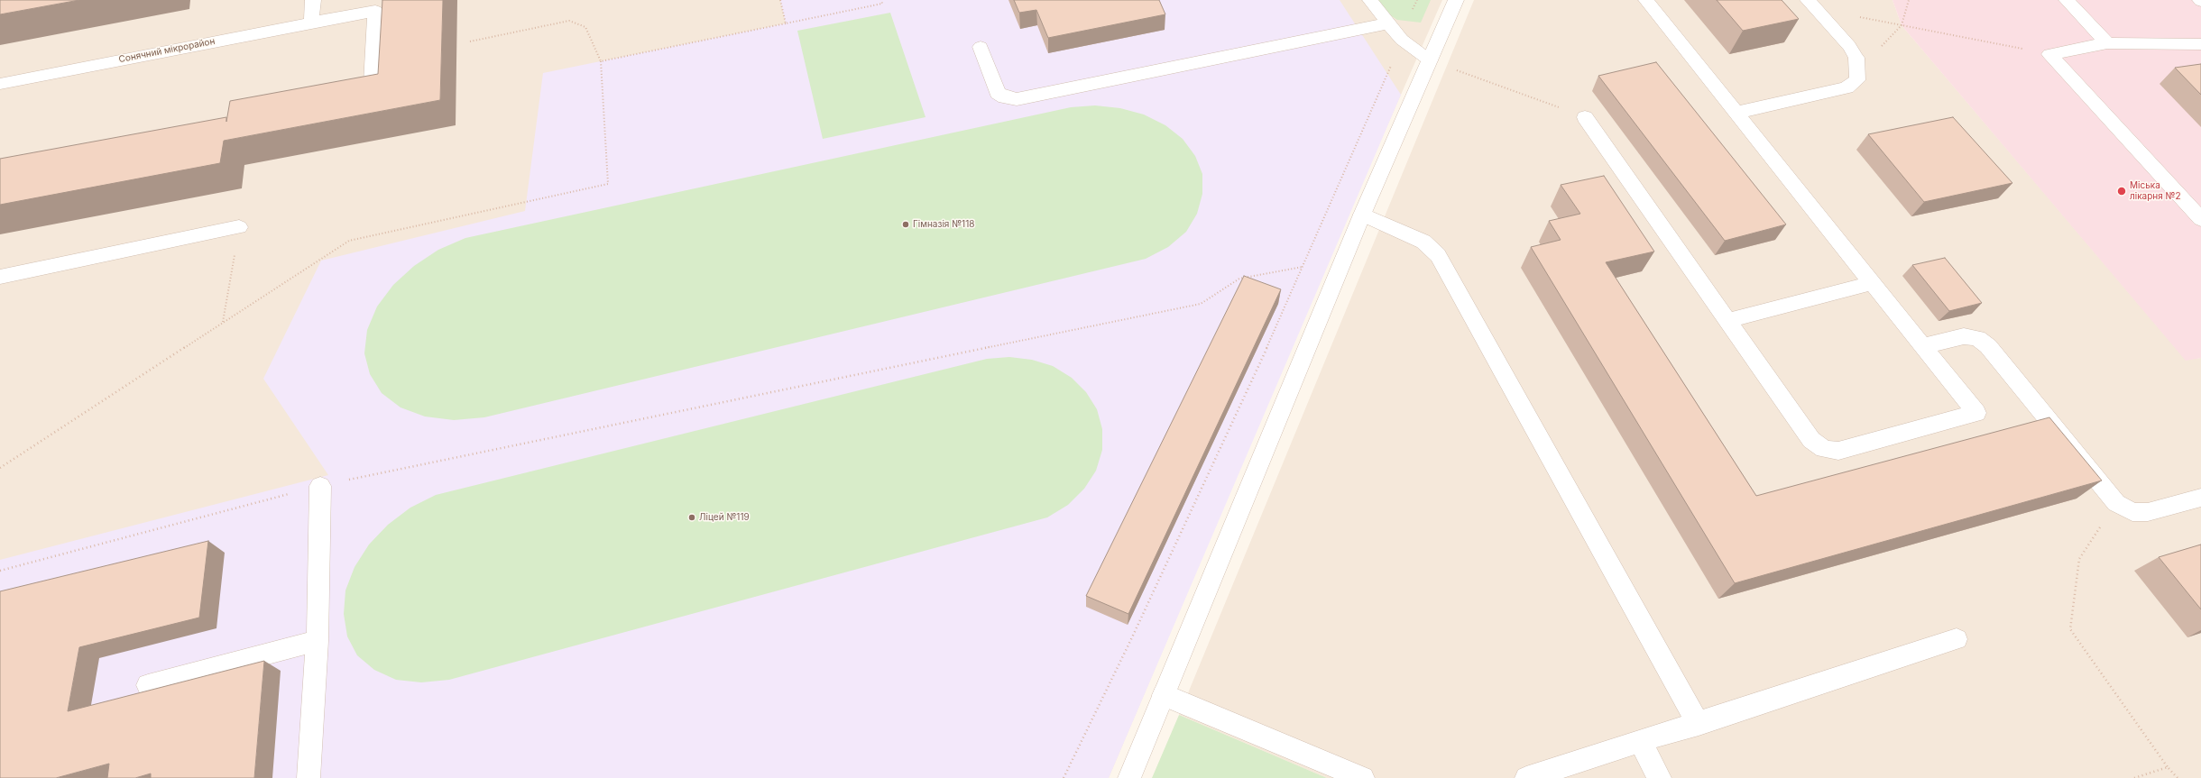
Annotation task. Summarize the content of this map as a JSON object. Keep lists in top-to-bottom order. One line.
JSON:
{"streets":{"street":["Сонячний мікрорайон"]},"places":["Міська лікарня №2","Гімназія №118","Ліцей №119"]}
